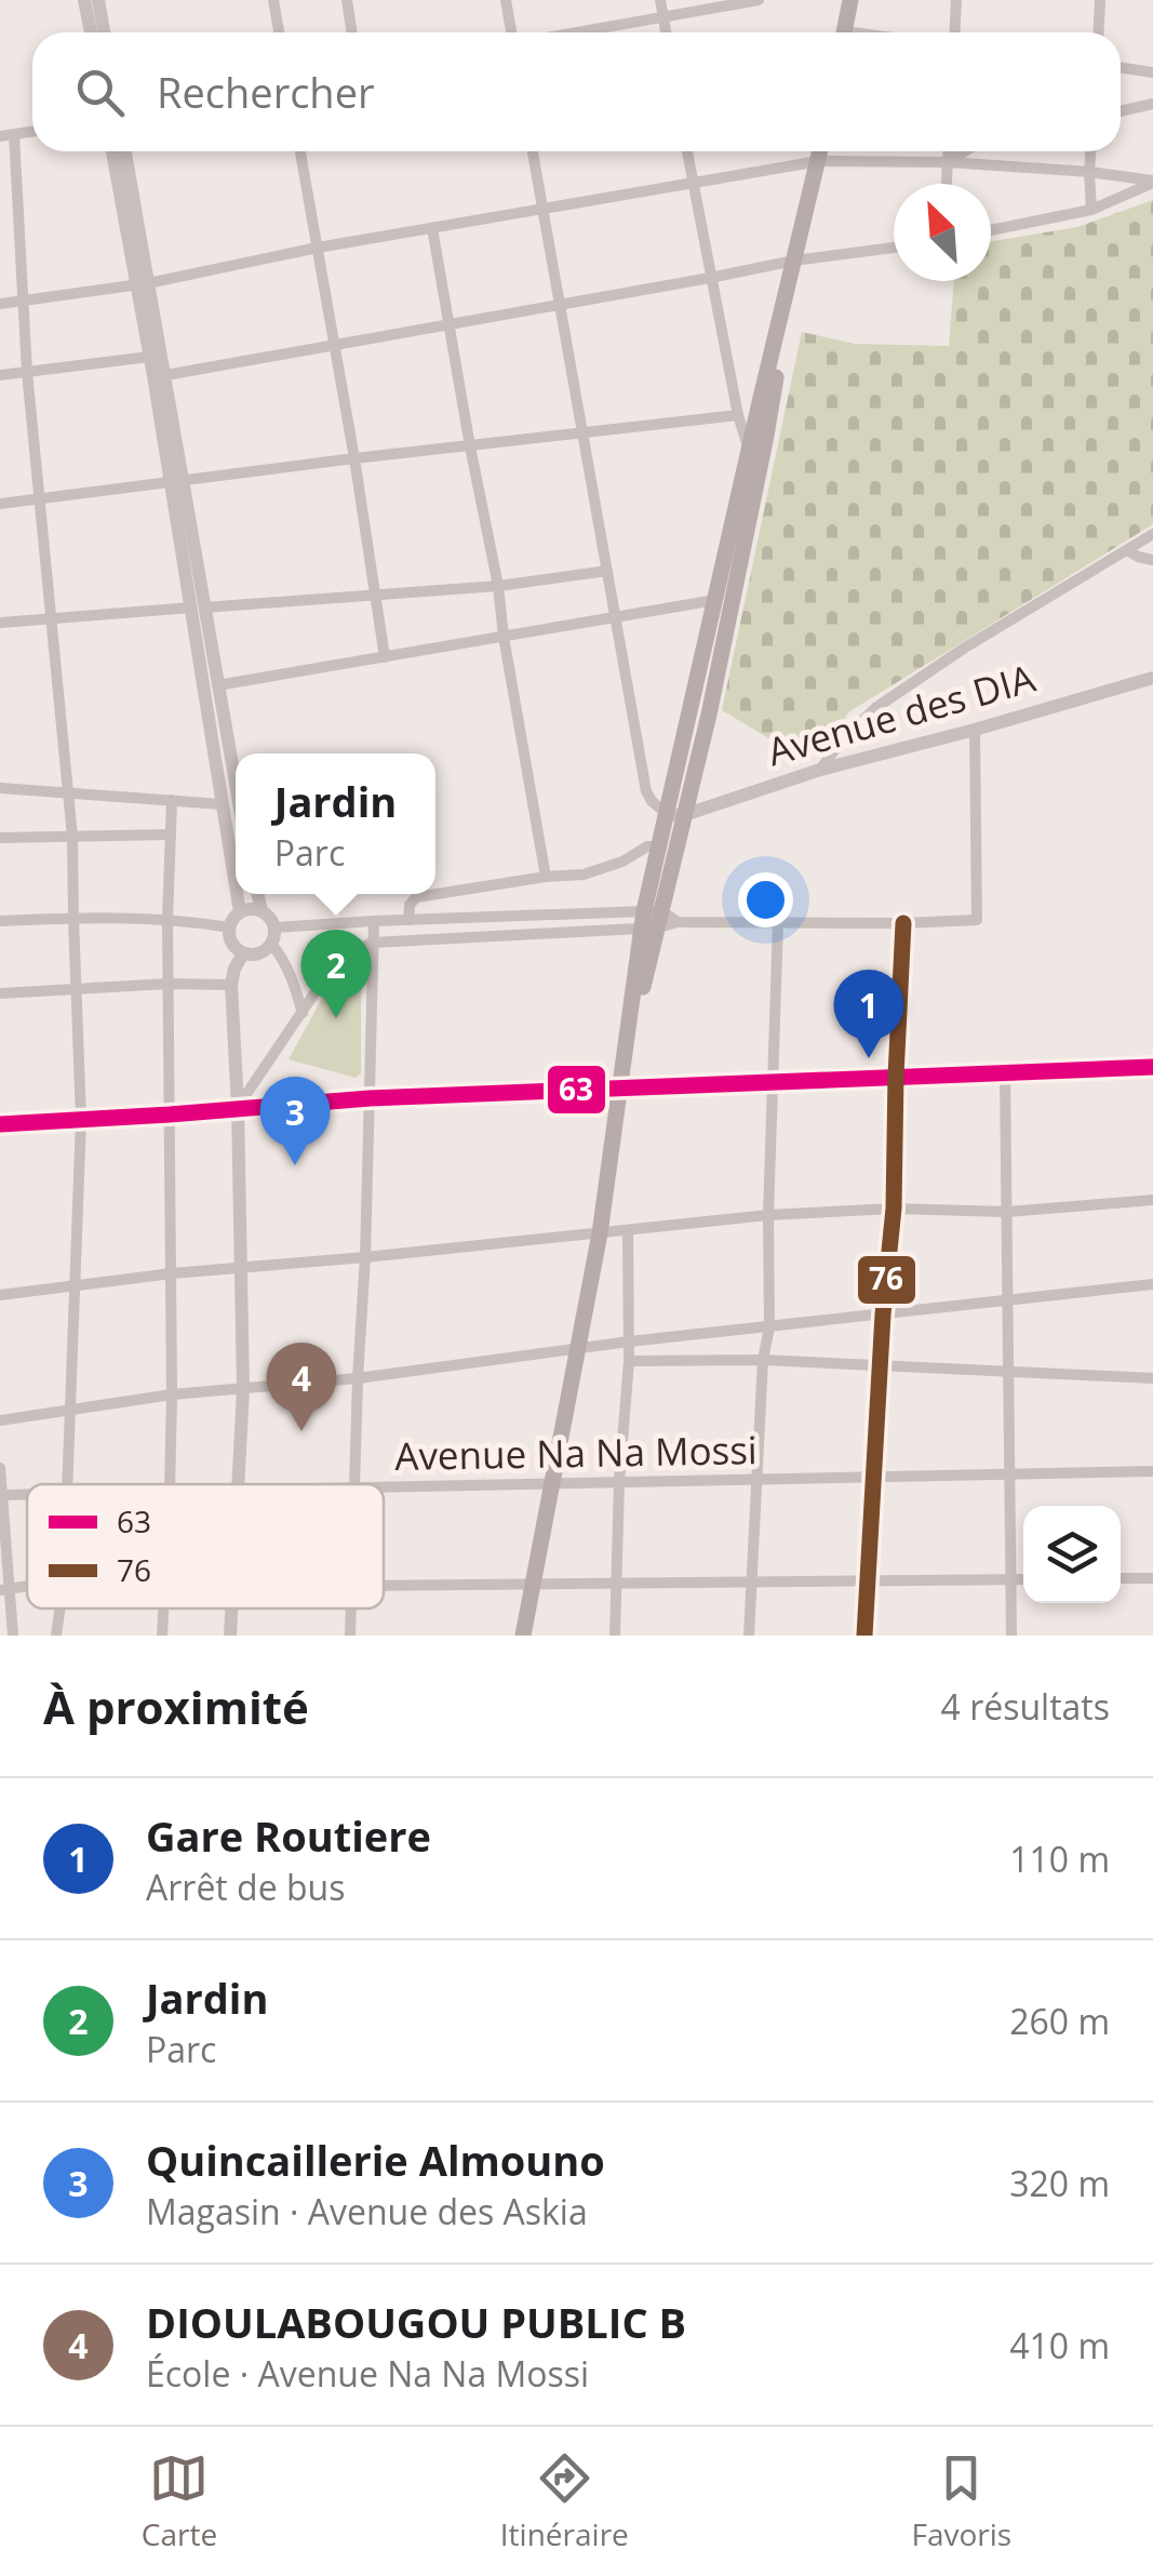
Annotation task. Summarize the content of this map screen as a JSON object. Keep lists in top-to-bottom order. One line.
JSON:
{"streets":{"street":["Avenue des DIA","Avenue Na Na Mossi"]},"lines":["transit line 76","transit line 63"],"legend":["63","76"],"north":"top left","page":{"search":"Rechercher","popup":["Jardin","Parc"],"pins":["2","1","3","4"],"heading":["À proximité","4 résultats"],"list":[{"mark":"1","name":"Gare Routiere","note":"Arrêt de bus","value":"110 m"},{"mark":"2","name":"Jardin","note":"Parc","value":"260 m"},{"mark":"3","name":"Quincaillerie Almouno","note":"Magasin · Avenue des Askia","value":"320 m"},{"mark":"4","name":"DIOULABOUGOU PUBLIC B","note":"École · Avenue Na Na Mossi","value":"410 m"}],"nav":["Carte","Itinéraire","Favoris"]}}
